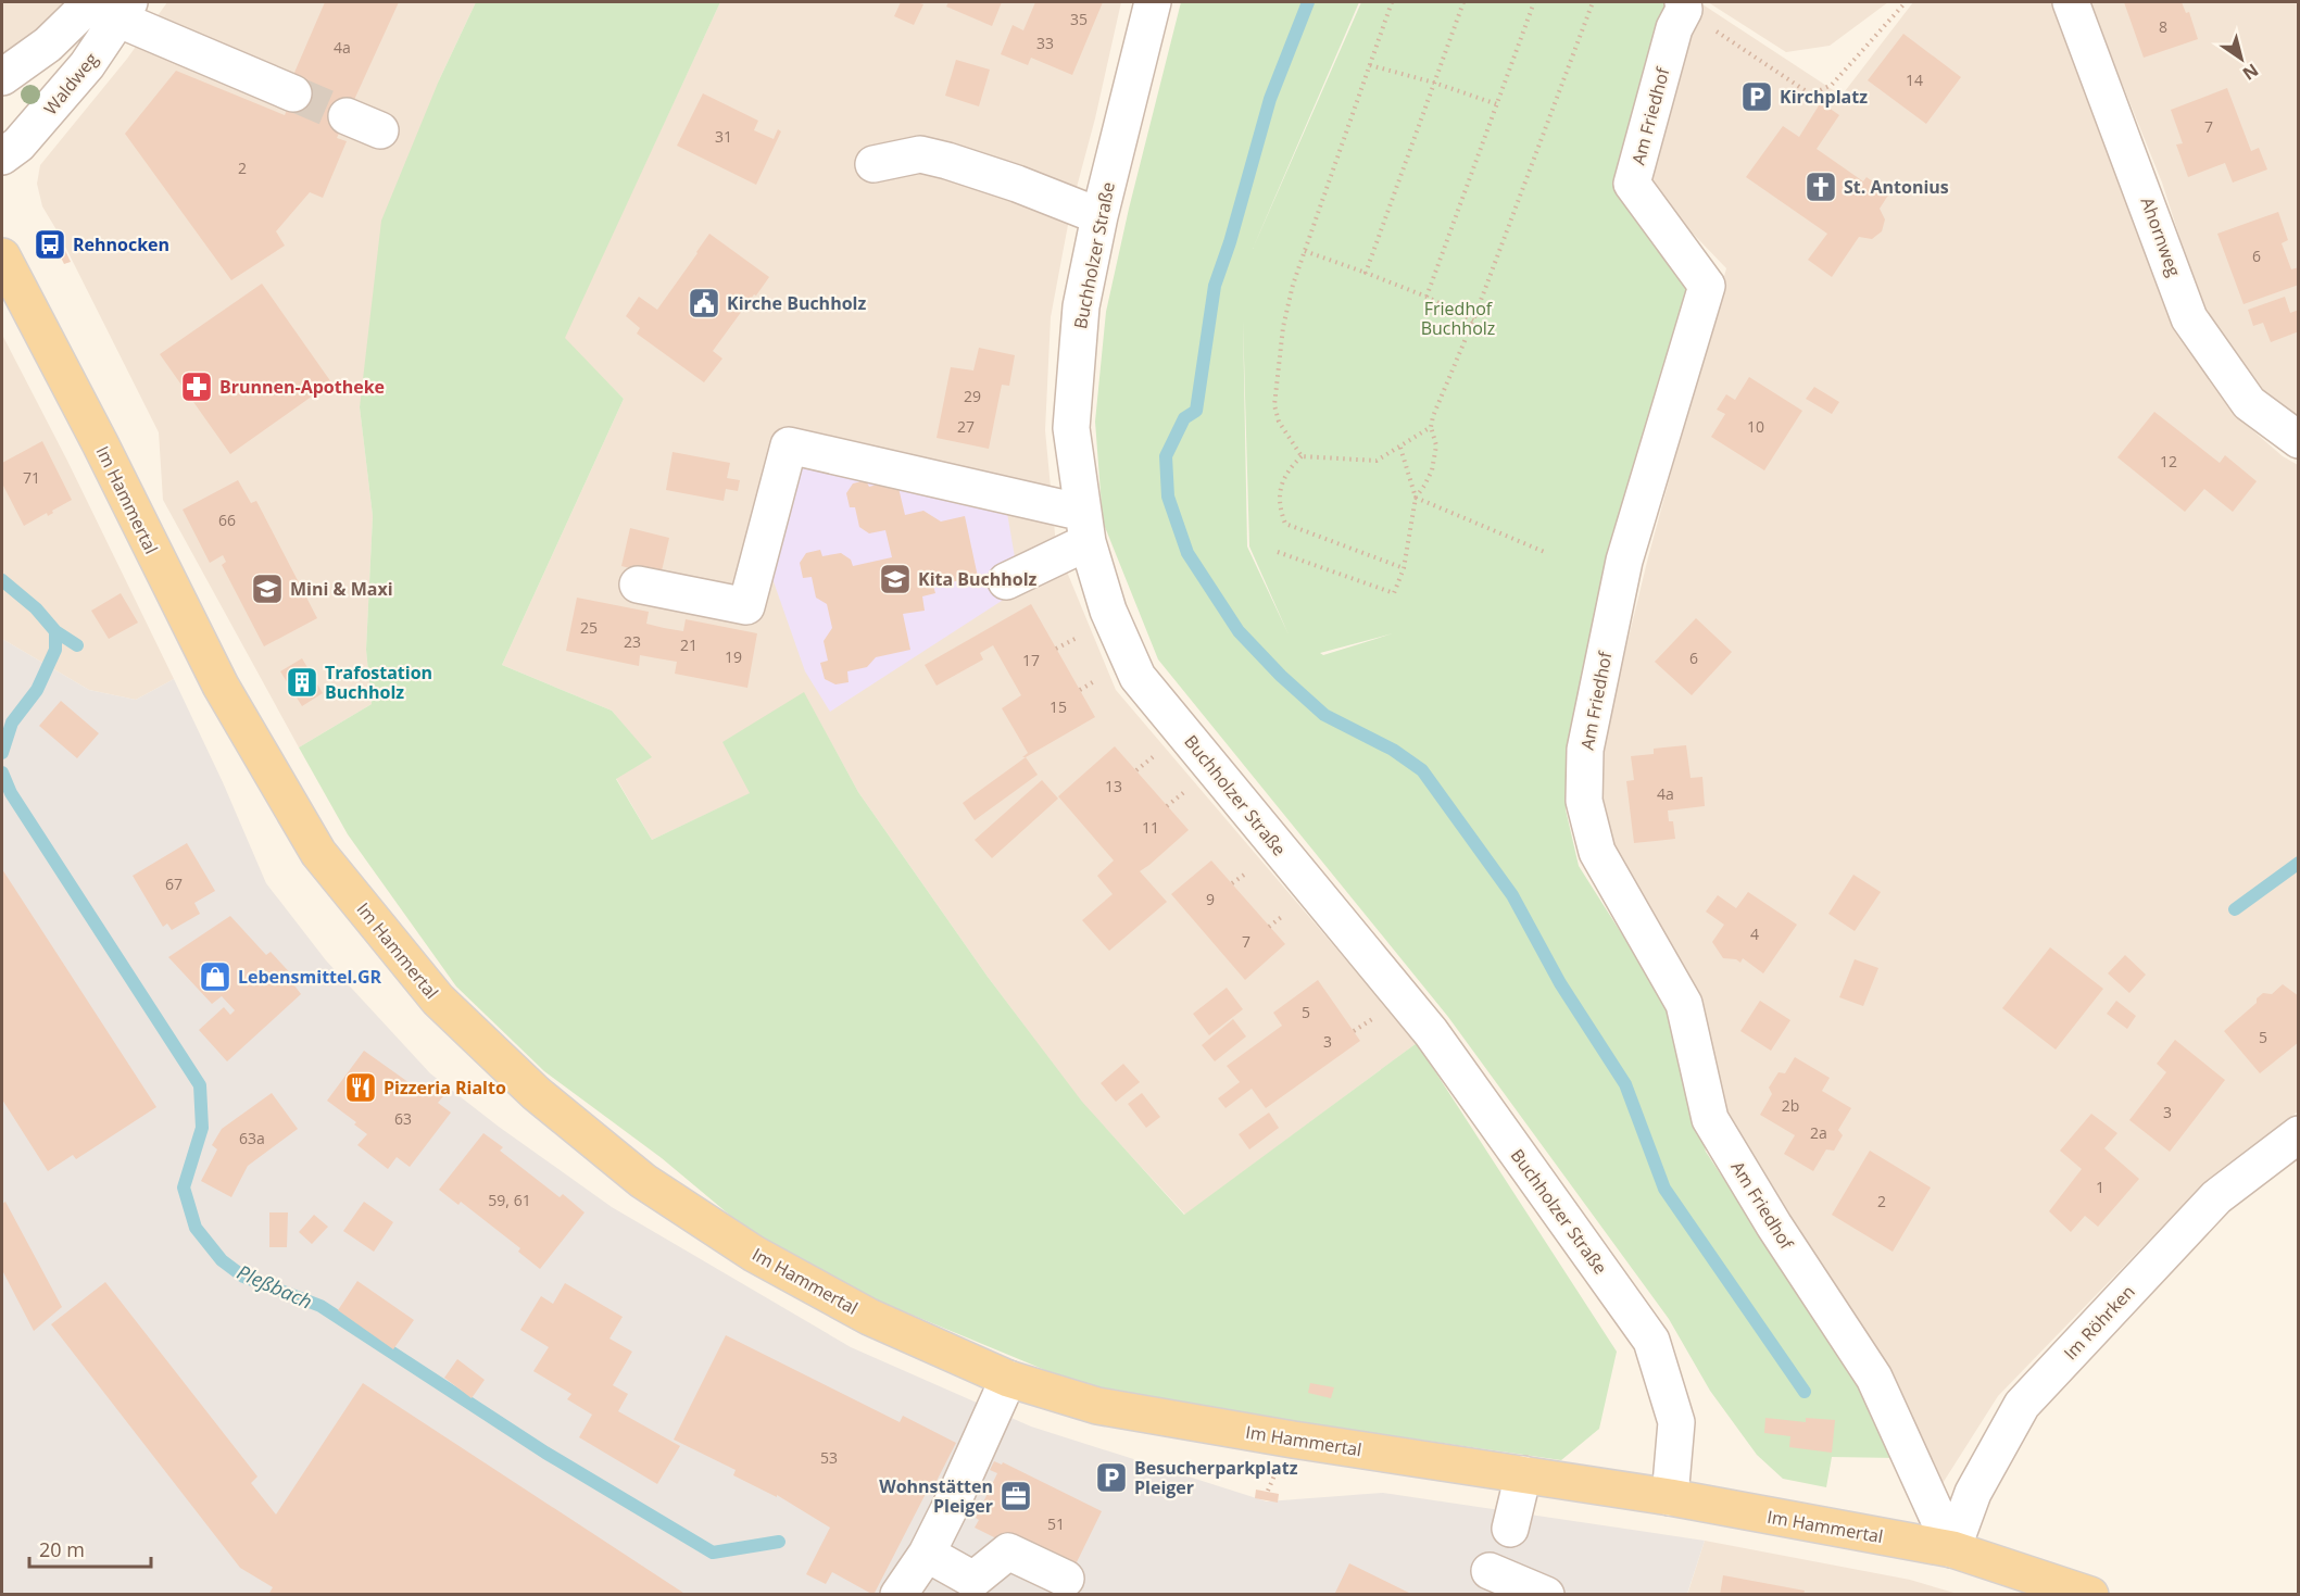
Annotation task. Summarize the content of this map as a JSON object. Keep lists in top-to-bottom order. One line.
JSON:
{"streets":{"main road":["Im Hammertal"],"street":["Waldweg","Am Friedhof","Ahornweg","Buchholzer Straße","Im Röhrken"]},"crossings":[["Am Friedhof","Im Hammertal"],["Am Friedhof","Im Röhrken"],["Buchholzer Straße","Im Hammertal"],["Im Hammertal","Im Röhrken"]],"water":["Pleßbach"],"parks":["Friedhof Buchholz"],"places":{"parking":["Kirchplatz","Besucherparkplatz Pleiger"],"church":["St. Antonius"],"bus stop":["Rehnocken"],"public building":["Kirche Buchholz"],"pharmacy":["Brunnen-Apotheke"],"school or university":["Kita Buchholz","Mini & Maxi"],"building":["Trafostation Buchholz"],"shop":["Lebensmittel.GR"],"restaurant":["Pizzeria Rialto"],"office":["Wohnstätten Pleiger"]},"house_numbers":["35","8","33","4a","14","7","31","2","6","29","27","10","12","71","66","25","23","21","19","6","17","15","13","4a","11","67","9","4","7","5","5","3","2b","3","63","2a","63a","1","59, 61","2","53","51"],"scale_bar":"20 m","north":"bottom right"}
